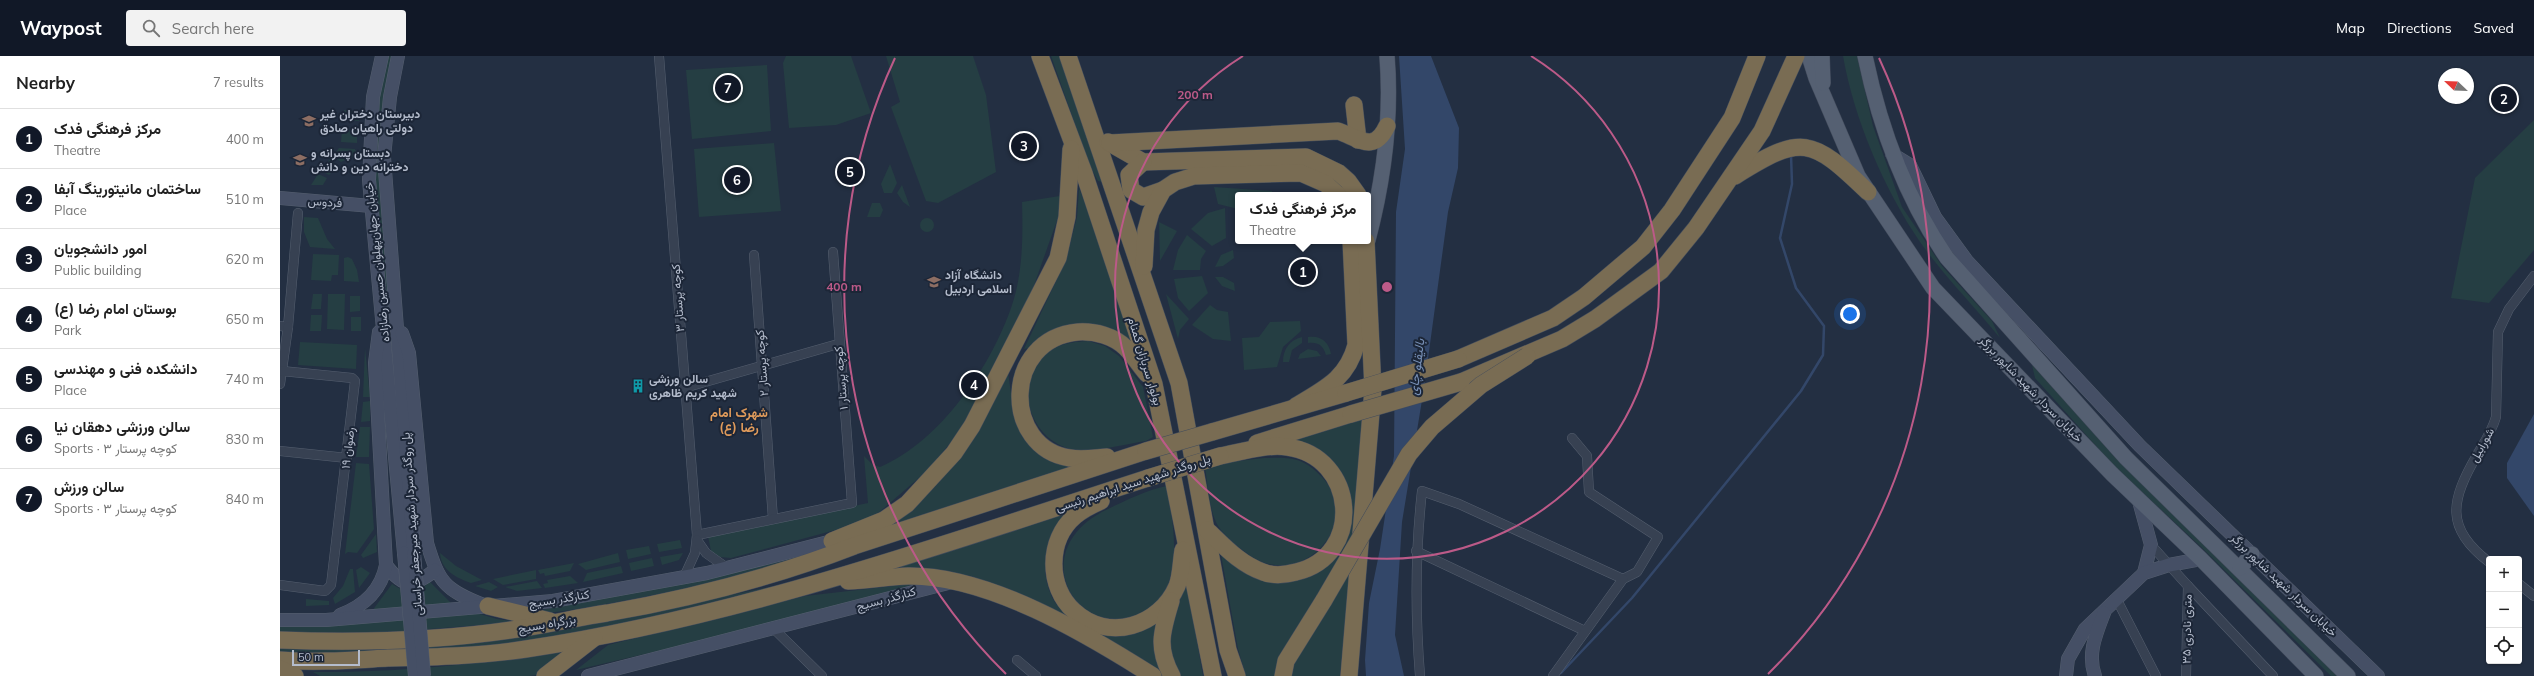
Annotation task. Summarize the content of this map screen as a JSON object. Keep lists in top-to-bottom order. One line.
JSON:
{"streets":{"highway":["بولوار سربازان گمنام","پل روگذر شهید سید ابراهیم رئیسی","بزرگراه بسیج"],"main road":["فردوس","خیابان جهان‌پهلوان حسین رضا‌زاده","خیابان سردار شهید شاپور برزگر","پل روگذر سردار شهید میرجعفر خراسانی","کنارگذر بسیج"],"street":["کوچه پرستار ۳","کوچه پرستار ۲","کوچه پرستار ۱","شورابیل","رضوان ۱۹","۳۵ متری نادری"]},"crossings":[["فردوس","خیابان جهان‌پهلوان حسین رضا‌زاده"],["خیابان جهان‌پهلوان حسین رضا‌زاده","پل روگذر سردار شهید میرجعفر خراسانی"],["کوچه پرستار ۳","کنارگذر بسیج"],["کوچه پرستار ۲","کوچه پرستار ۱"],["پل روگذر شهید سید ابراهیم رئیسی","بزرگراه بسیج"]],"districts":["شهرک امام رضا (ع)"],"water":["بالیقلو چای"],"places":{"school or university":["دبیرستان دختران غیر دولتی راهیان صادق","دبستان پسرانه و دخترانه دین و دانش","دانشگاه آزاد اسلامی اردبیل"],"building":["سالن ورزشی شهید کریم ظاهری"]},"scale_bar":"50 m","north":"top left","page":{"header":"Waypost","search":"Search here","nav":["Map","Directions","Saved"],"heading":["Nearby","7 results"],"pins":["7","2","3","5","6","1","4"],"list":[{"mark":"1","name":"مرکز فرهنگی فدک","note":"Theatre","value":"400 m"},{"mark":"2","name":"ساختمان مانیتورینگ آبفا","note":"Place","value":"510 m"},{"mark":"3","name":"امور دانشجویان","note":"Public building","value":"620 m"},{"mark":"4","name":"بوستان امام رضا (ع)","note":"Park","value":"650 m"},{"mark":"5","name":"دانشکده فنی و مهندسی","note":"Place","value":"740 m"},{"mark":"6","name":"سالن ورزشی دهقان نیا","note":"Sports · کوچه پرستار ۳","value":"830 m"},{"mark":"7","name":"سالن ورزش","note":"Sports · کوچه پرستار ۳","value":"840 m"}],"popup":["مرکز فرهنگی فدک","Theatre"],"map_buttons":["+","−"],"scale":"50 m"},"rings":["200 m","400 m"]}
